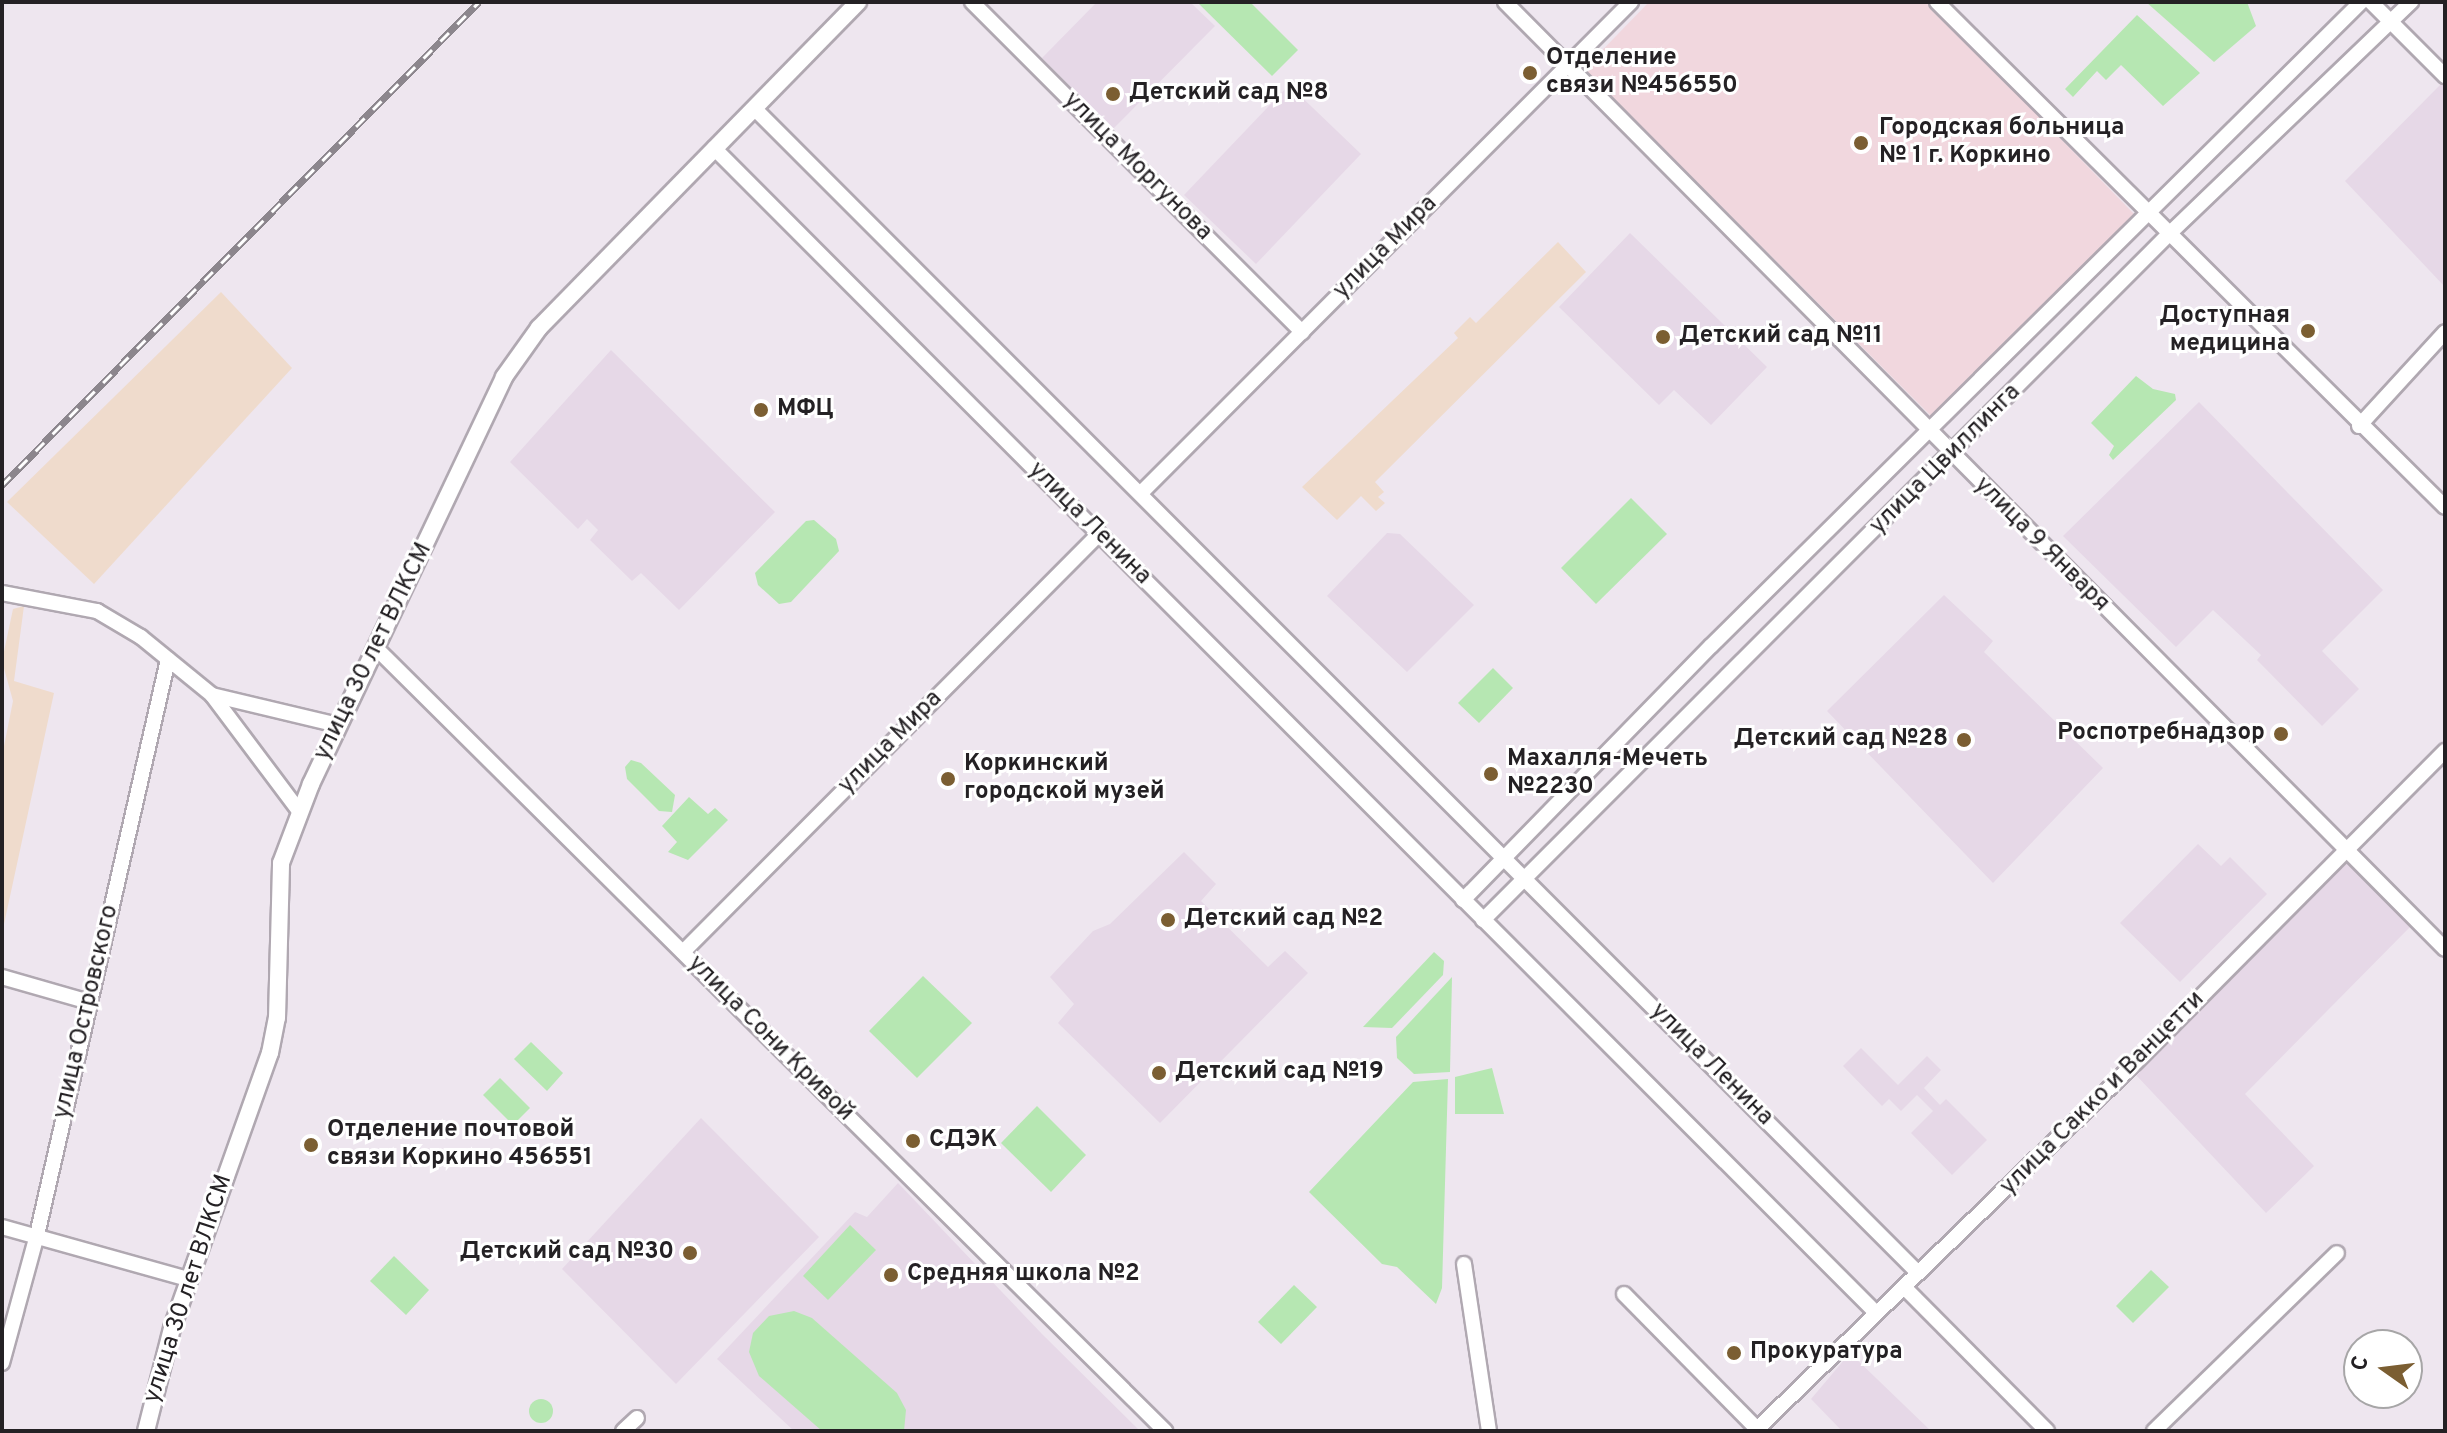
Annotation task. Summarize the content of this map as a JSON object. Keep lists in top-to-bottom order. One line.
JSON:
{"streets":{"main road":["улица 30 лет ВЛКСМ"],"street":["улица Моргунова","улица Мира","улица Цвиллинга","улица Ленина","улица 9 Января","улица Островского","улица Сони Кривой","улица Сакко и Ванцетти"]},"crossings":[["улица Моргунова","улица Мира"],["улица Мира","улица Ленина"],["улица Мира","улица 9 Января"],["улица Мира","улица Сони Кривой"],["улица Цвиллинга","улица Ленина"],["улица Цвиллинга","улица 9 Января"],["улица Ленина","улица 30 лет ВЛКСМ"],["улица Ленина","улица Сакко и Ванцетти"],["улица 9 Января","улица Сакко и Ванцетти"],["улица 30 лет ВЛКСМ","улица Сони Кривой"]],"places":["Отделение связи №456550","Детский сад №8","Городская больница № 1 г. Коркино","Доступная медицина","Детский сад №11","МФЦ","Роспотребнадзор","Детский сад №28","Махалля-Мечеть №2230","Коркинский городской музей","Детский сад №2","Детский сад №19","СДЭК","Отделение почтовой связи Коркино 456551","Детский сад №30","Средняя школа №2","Прокуратура"],"north":"left"}
